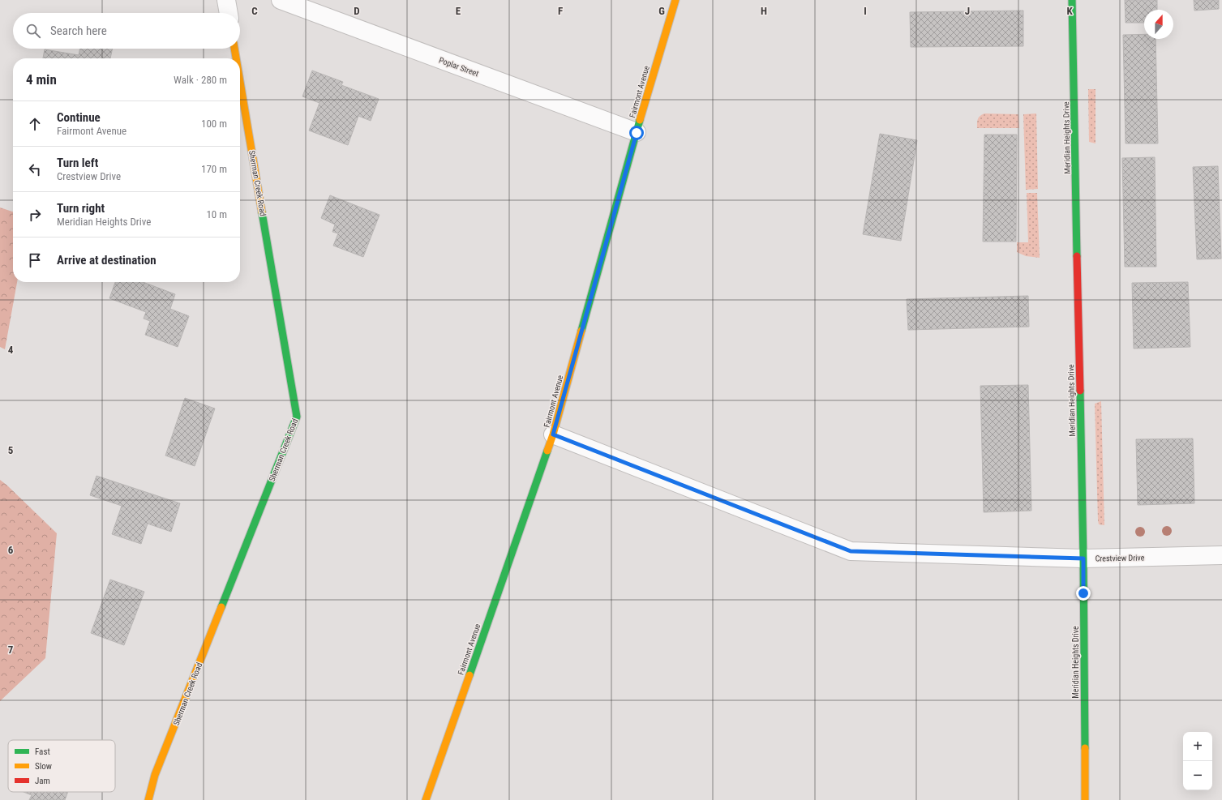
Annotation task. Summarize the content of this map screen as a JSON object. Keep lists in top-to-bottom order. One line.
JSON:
{"streets":{"street":["Poplar Street","Fairmont Avenue","Meridian Heights Drive","Sherman Creek Road","Crestview Drive"]},"crossings":[["Poplar Street","Fairmont Avenue"],["Fairmont Avenue","Crestview Drive"],["Meridian Heights Drive","Crestview Drive"]],"legend":["Fast","Slow","Jam"],"north":"top","page":{"search":"Search here","heading":["4 min","Walk · 280 m"],"list":[["Continue","Fairmont Avenue","100 m"],["Turn left","Crestview Drive","170 m"],["Turn right","Meridian Heights Drive","10 m"],"Arrive at destination"],"map_buttons":["+","−"]},"grid":{"columns":["C","D","E","F","G","H","I","J","K"],"rows":["4","5","6","7"]}}
